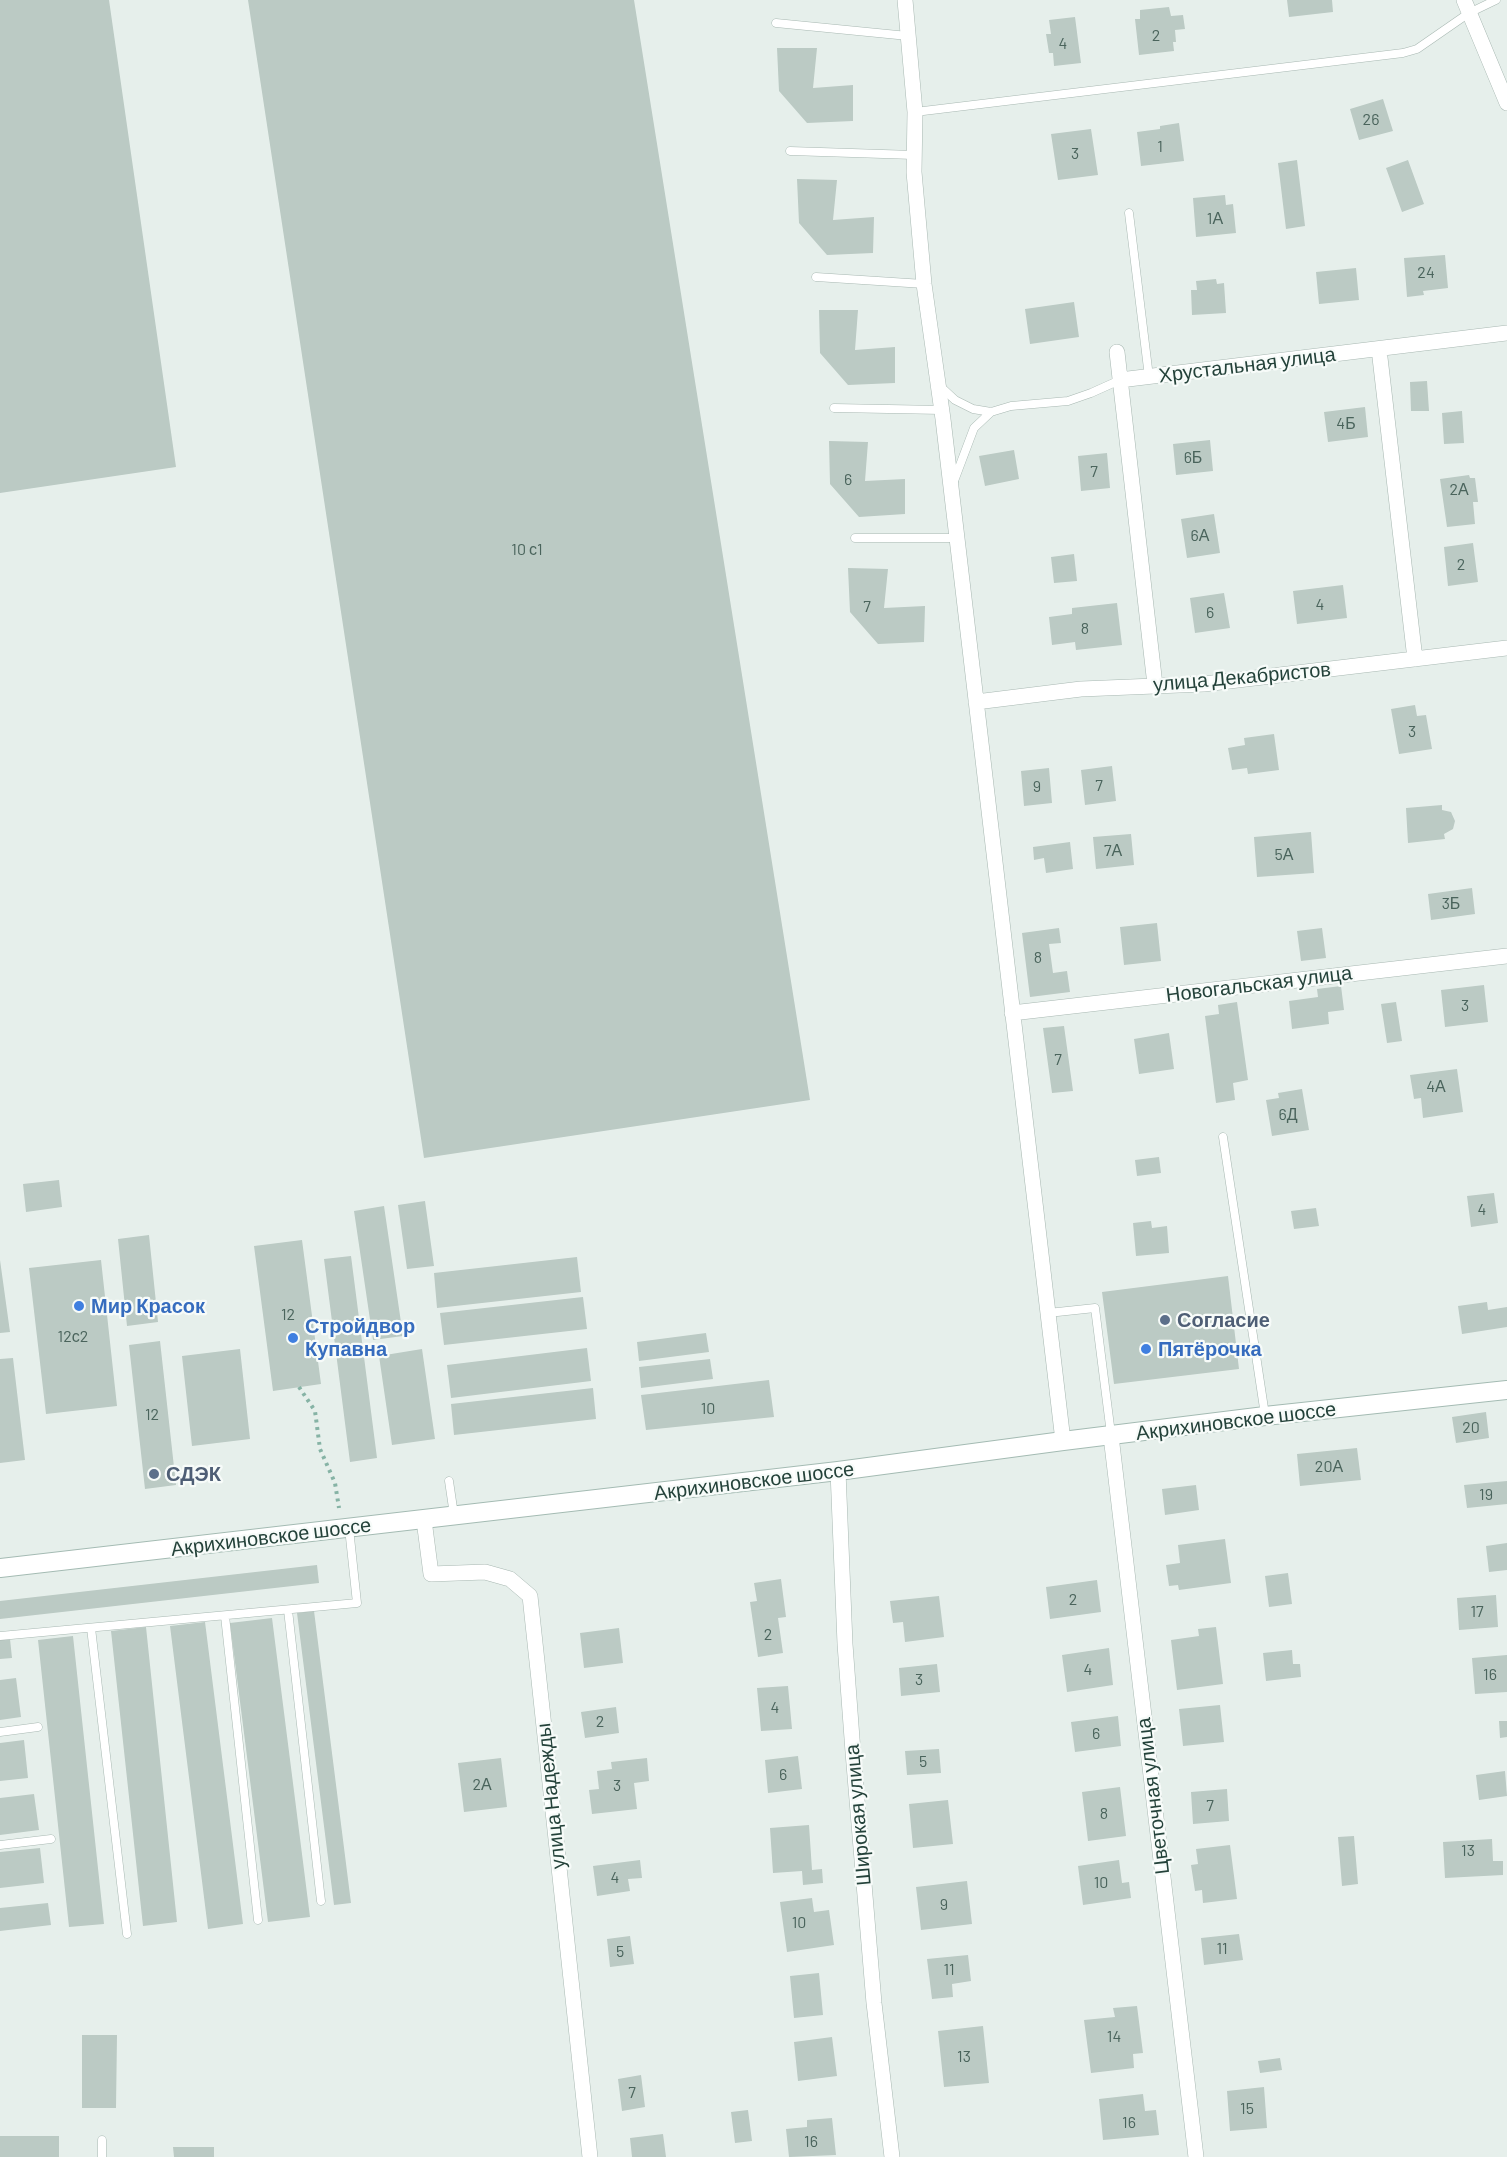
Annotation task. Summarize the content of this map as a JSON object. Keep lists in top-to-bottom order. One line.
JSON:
{"streets":{"main road":["Акрихиновское шоссе"],"street":["Хрустальная улица","улица Декабристов","Новогальская улица","улица Надежды","Цветочная улица","Широкая улица"]},"crossings":[["Акрихиновское шоссе","улица Надежды"],["Акрихиновское шоссе","Цветочная улица"],["Акрихиновское шоссе","Широкая улица"]],"places":["Мир Красок","Согласие","Стройдвор Купавна","Пятёрочка","СДЭК"],"house_numbers":["2","4","26","1","3","1А","24","4Б","6Б","7","6","2А","6А","10 с1","2","4","7","6","8","3","7","9","7А","5А","3Б","8","3","7","4А","6Д","4","12","12с2","10","12","20","20А","19","2","17","2","4","16","3","4","2","6","5","6","2А","3","7","8","13","4","10","9","10","11","5","11","14","13","7","15","16","16"]}
